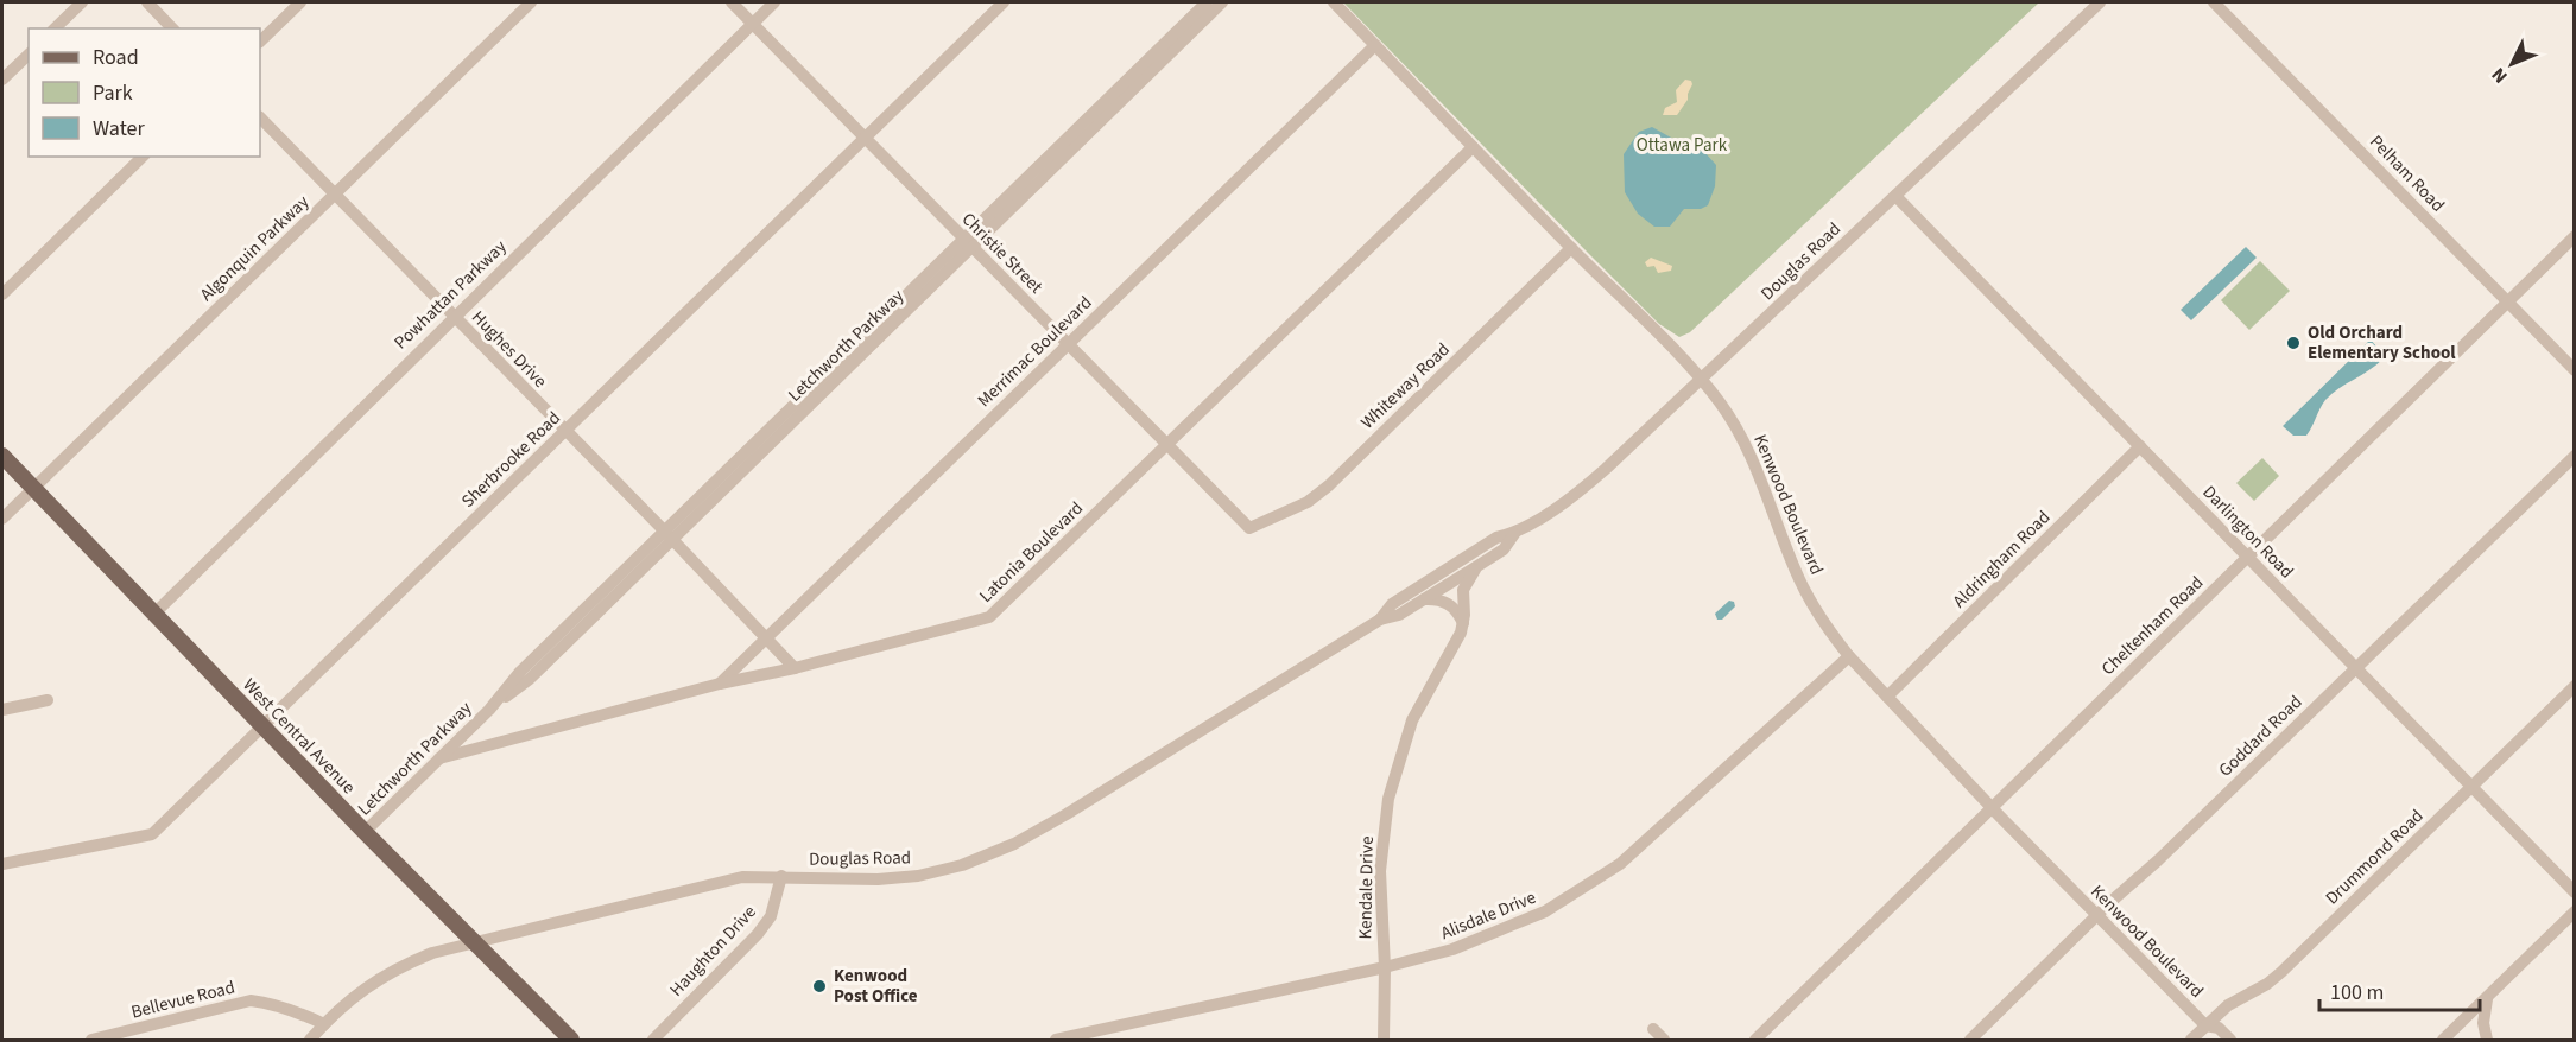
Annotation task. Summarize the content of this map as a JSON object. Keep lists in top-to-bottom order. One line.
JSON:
{"streets":{"main road":["West Central Avenue"],"street":["Pelham Road","Algonquin Parkway","Christie Street","Douglas Road","Powhattan Parkway","Letchworth Parkway","Hughes Drive","Merrimac Boulevard","Whiteway Road","Sherbrooke Road","Kenwood Boulevard","Darlington Road","Latonia Boulevard","Aldringham Road","Cheltenham Road","Goddard Road","Drummond Road","Kendale Drive","Alisdale Drive","Haughton Drive","Bellevue Road"]},"crossings":[["Pelham Road","Cheltenham Road"],["Algonquin Parkway","Hughes Drive"],["Algonquin Parkway","West Central Avenue"],["Christie Street","Powhattan Parkway"],["Christie Street","Letchworth Parkway"],["Christie Street","Merrimac Boulevard"],["Christie Street","Whiteway Road"],["Christie Street","Sherbrooke Road"],["Christie Street","Latonia Boulevard"],["Douglas Road","Kenwood Boulevard"],["Douglas Road","Darlington Road"],["Douglas Road","West Central Avenue"],["Douglas Road","Kendale Drive"],["Douglas Road","Haughton Drive"],["Douglas Road","Bellevue Road"],["Powhattan Parkway","Hughes Drive"],["Powhattan Parkway","West Central Avenue"],["Letchworth Parkway","Hughes Drive"],["Letchworth Parkway","Latonia Boulevard"],["Letchworth Parkway","West Central Avenue"],["Hughes Drive","Merrimac Boulevard"],["Hughes Drive","Sherbrooke Road"],["Hughes Drive","Latonia Boulevard"],["Merrimac Boulevard","Kenwood Boulevard"],["Merrimac Boulevard","Latonia Boulevard"],["Whiteway Road","Kenwood Boulevard"],["Sherbrooke Road","West Central Avenue"],["Kenwood Boulevard","Latonia Boulevard"],["Kenwood Boulevard","Aldringham Road"],["Kenwood Boulevard","Cheltenham Road"],["Kenwood Boulevard","Goddard Road"],["Kenwood Boulevard","Drummond Road"],["Kenwood Boulevard","Alisdale Drive"],["Darlington Road","Aldringham Road"],["Darlington Road","Cheltenham Road"],["Darlington Road","Goddard Road"],["Darlington Road","Drummond Road"],["Kendale Drive","Alisdale Drive"]],"parks":["Ottawa Park"],"places":["Old Orchard Elementary School","Kenwood Post Office"],"legend":["Road","Park","Water"],"scale_bar":"100 m","north":"bottom left"}
